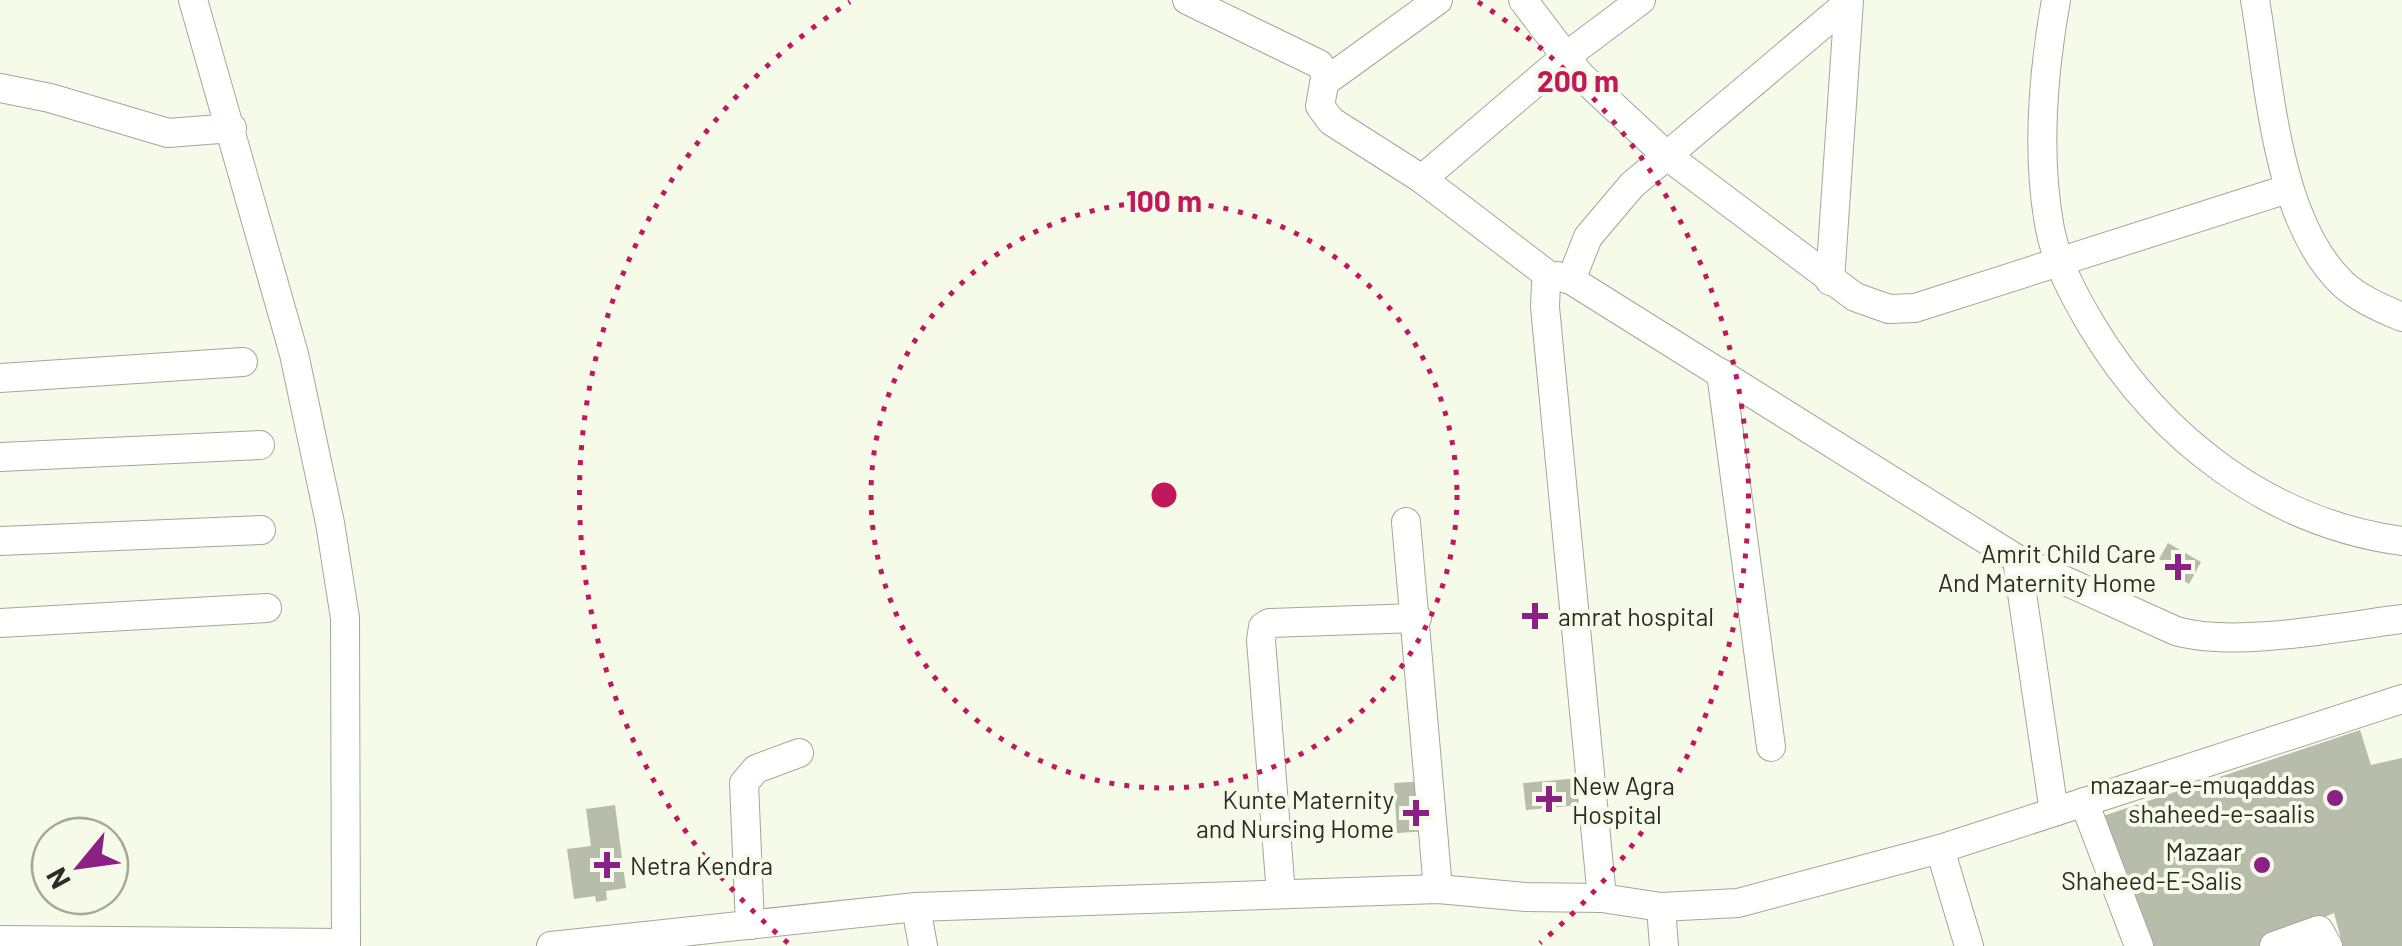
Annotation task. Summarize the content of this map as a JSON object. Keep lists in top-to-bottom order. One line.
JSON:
{"places":{"health":["Amrit Child Care And Maternity Home","amrat hospital","New Agra Hospital","Kunte Maternity and Nursing Home","Netra Kendra"],"other":["mazaar-e-muqaddas shaheed-e-saalis","Mazaar Shaheed-E-Salis"]},"north":"bottom left","rings":["200 m","100 m"]}
